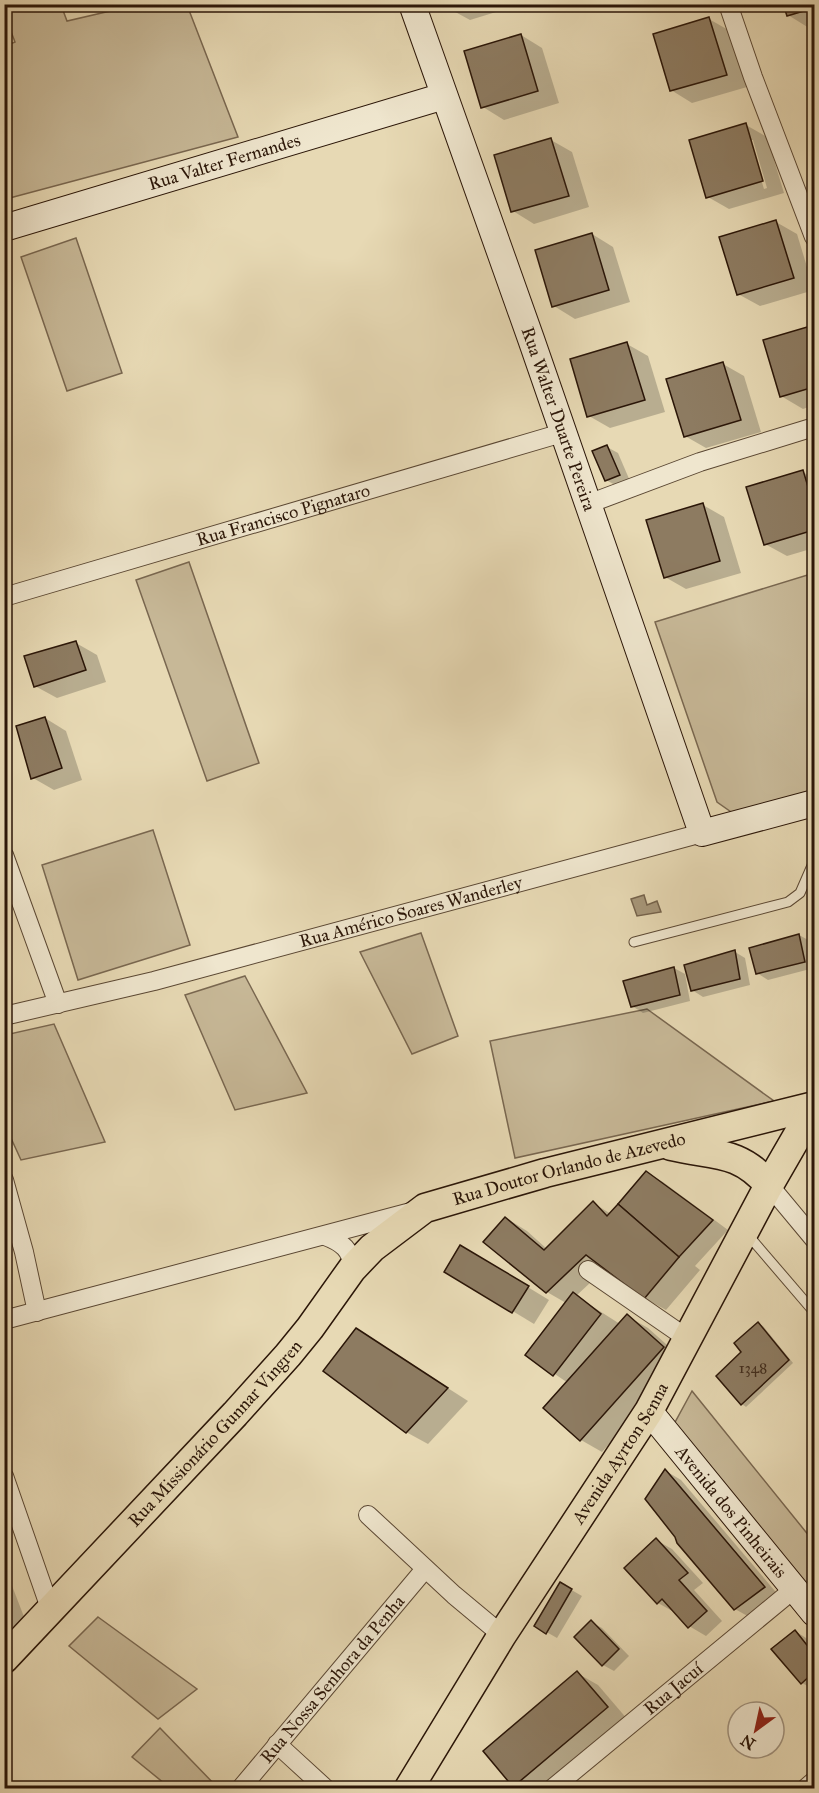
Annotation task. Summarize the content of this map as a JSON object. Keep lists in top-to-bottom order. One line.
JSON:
{"streets":{"main road":["Rua Valter Fernandes","Rua Walter Duarte Pereira","Rua Américo Soares Wanderley","Rua Doutor Orlando de Azevedo","Rua Missionário Gunnar Vingren","Avenida Ayrton Senna","Avenida dos Pinheirais"],"street":["Rua Francisco Pignataro","Rua Nossa Senhora da Penha","Rua Jacuí"]},"crossings":[["Rua Valter Fernandes","Rua Walter Duarte Pereira"],["Rua Walter Duarte Pereira","Rua Francisco Pignataro"],["Rua Walter Duarte Pereira","Rua Américo Soares Wanderley"],["Rua Doutor Orlando de Azevedo","Rua Missionário Gunnar Vingren"],["Rua Doutor Orlando de Azevedo","Avenida Ayrton Senna"],["Avenida Ayrton Senna","Avenida dos Pinheirais"],["Avenida dos Pinheirais","Rua Jacuí"]],"house_numbers":["1348"],"north":"bottom left"}
